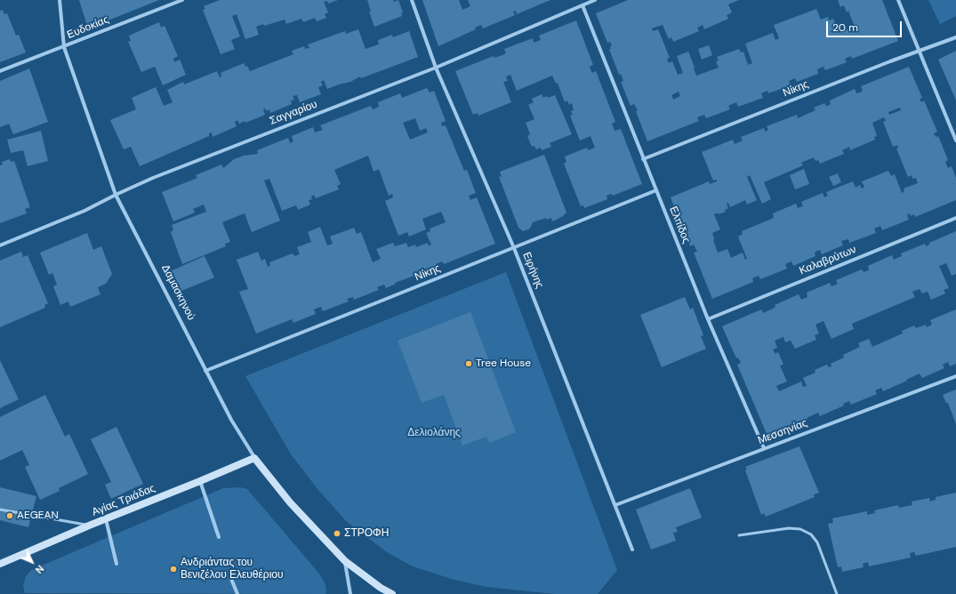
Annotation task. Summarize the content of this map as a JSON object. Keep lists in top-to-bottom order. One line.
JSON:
{"streets":{"street":["Ευδοκίας","Νίκης","Σαγγαρίου","Ελπίδος","Καλαβρύτων","Ειρήνης","Δαμασκηνού","Μεσσηνίας","Αγίας Τριάδας"]},"crossings":[["Ευδοκίας","Δαμασκηνού"],["Νίκης","Ελπίδος"],["Νίκης","Ειρήνης"],["Νίκης","Δαμασκηνού"],["Σαγγαρίου","Ελπίδος"],["Σαγγαρίου","Ειρήνης"],["Σαγγαρίου","Δαμασκηνού"],["Ελπίδος","Καλαβρύτων"],["Ελπίδος","Μεσσηνίας"],["Ειρήνης","Μεσσηνίας"],["Δαμασκηνού","Αγίας Τριάδας"]],"parks":["Δελιολάνης"],"places":["Tree House","AEGEAN","ΣΤΡΟΦΗ","Ανδριάντας του Βενιζέλου Ελευθέριου"],"scale_bar":"20 m","north":"bottom right"}
